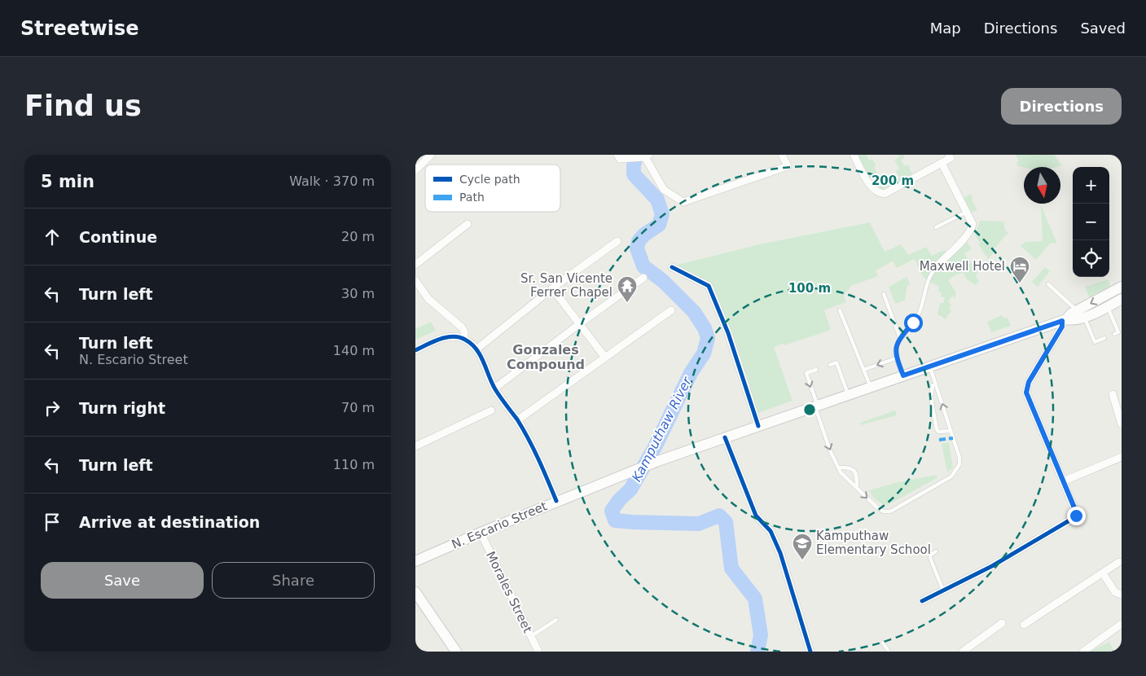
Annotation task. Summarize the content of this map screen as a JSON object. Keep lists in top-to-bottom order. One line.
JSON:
{"streets":{"main road":["N. Escario Street"],"street":["Morales Street"]},"crossings":[["N. Escario Street","Morales Street"]],"districts":["Gonzales Compound"],"water":["Kamputhaw River"],"places":{"hotel":["Maxwell Hotel"],"temple":["Sr. San Vicente Ferrer Chapel"],"school or university":["Kamputhaw Elementary School"]},"legend":["Cycle path","Path"],"north":"bottom","page":{"header":"Streetwise","nav":["Map","Directions","Saved"],"buttons":["Directions",["Save","Share"]],"title":"Find us","heading":["5 min","Walk · 370 m"],"map_buttons":["+","−"],"list":[["Continue","20 m"],["Turn left","30 m"],["Turn left","N. Escario Street","140 m"],["Turn right","70 m"],["Turn left","110 m"],"Arrive at destination"]},"rings":["200 m","100 m"]}
